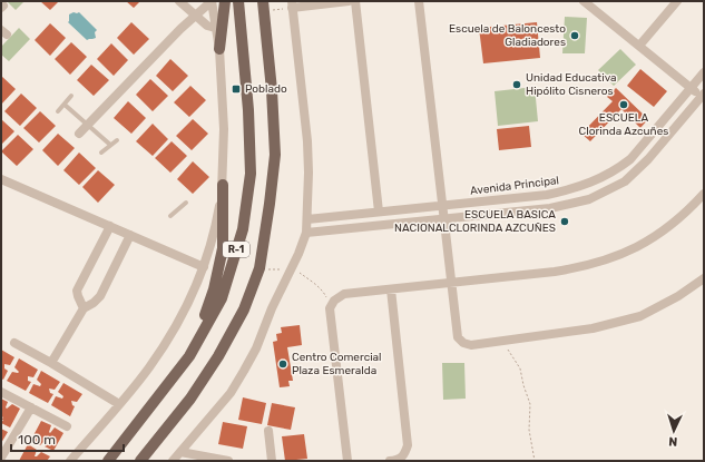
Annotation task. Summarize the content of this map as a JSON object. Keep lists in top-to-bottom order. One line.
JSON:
{"streets":{"main road":["R-1"],"street":["Avenida Principal"]},"places":{"other":["Escuela de Baloncesto Gladiadores","Unidad Educativa Hipólito Cisneros","ESCUELA Clorinda Azcuñes","ESCUELA BASICA NACIONALCLORINDA AZCUÑES","Centro Comercial Plaza Esmeralda"],"transit":["Poblado"]},"scale_bar":"100 m","north":"bottom"}
